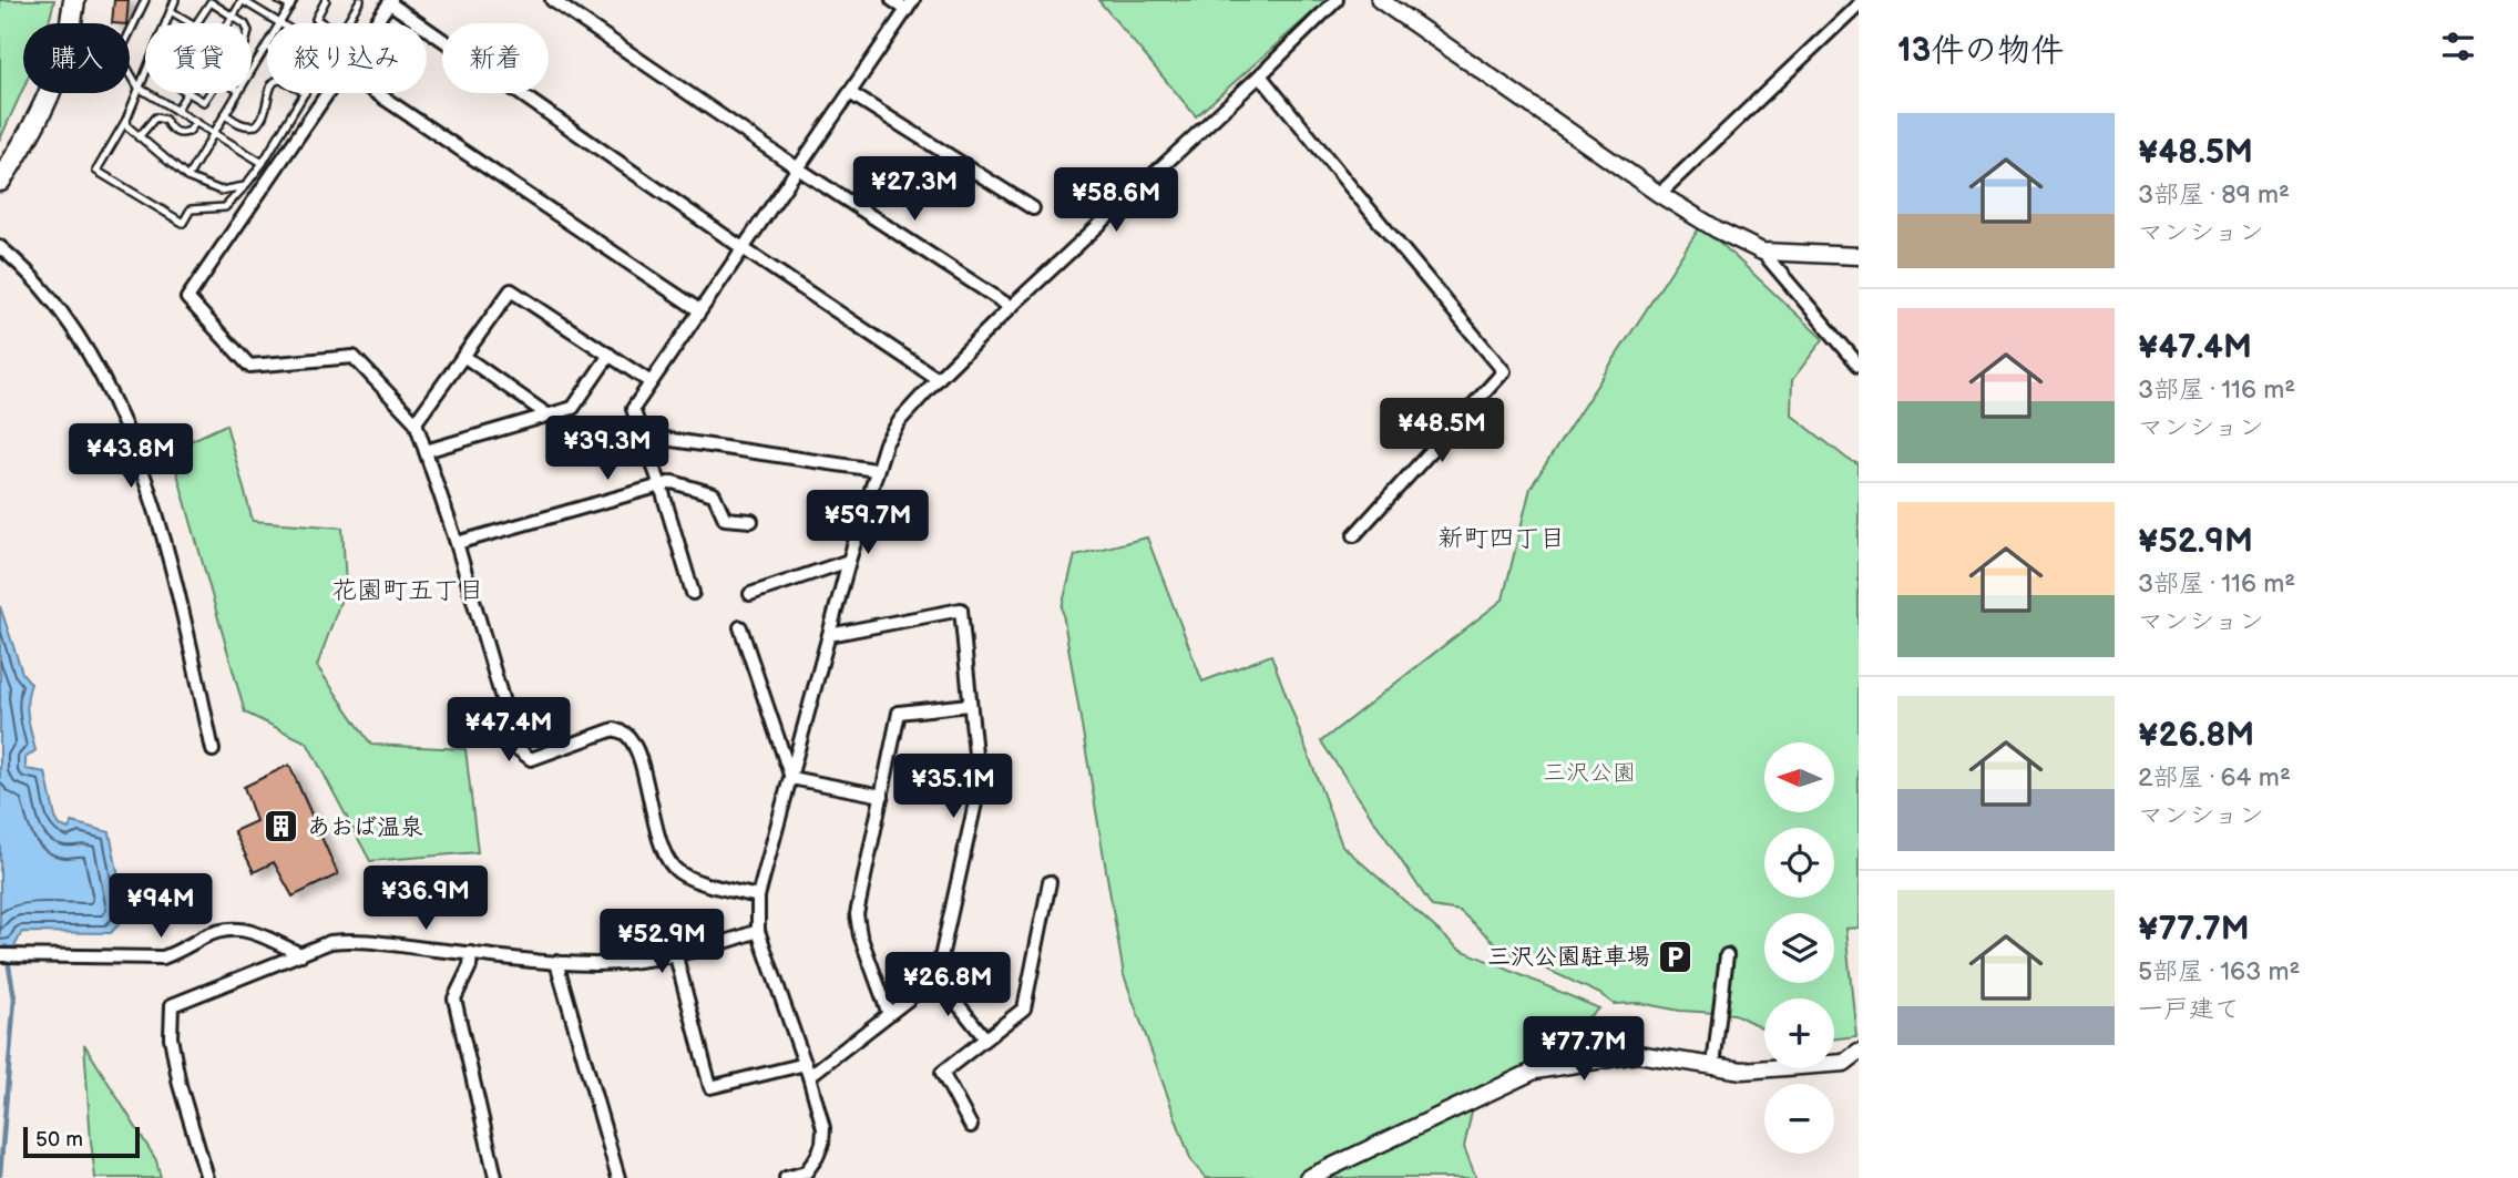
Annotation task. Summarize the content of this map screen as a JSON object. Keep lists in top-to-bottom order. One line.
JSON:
{"districts":["新町四丁目","花園町五丁目"],"parks":["三沢公園"],"places":{"building":["あおば温泉"],"parking":["三沢公園駐車場"]},"scale_bar":"50 m","north":"left","page":{"heading":"13件の物件","chip":["購入","賃貸","絞り込み","新着"],"list":[{"name":"¥48.5M","note":"3部屋 · 89 m² · マンション"},{"name":"¥47.4M","note":"3部屋 · 116 m² · マンション"},{"name":"¥52.9M","note":"3部屋 · 116 m² · マンション"},{"name":"¥26.8M","note":"2部屋 · 64 m² · マンション"},{"name":"¥77.7M","note":"5部屋 · 163 m² · 一戸建て"}],"price":["¥27.3M","¥58.6M","¥48.5M","¥39.3M","¥43.8M","¥59.7M","¥47.4M","¥35.1M","¥36.9M","¥94M","¥52.9M","¥26.8M","¥77.7M"],"map_buttons":["+","−"],"scale":"50 m"}}
